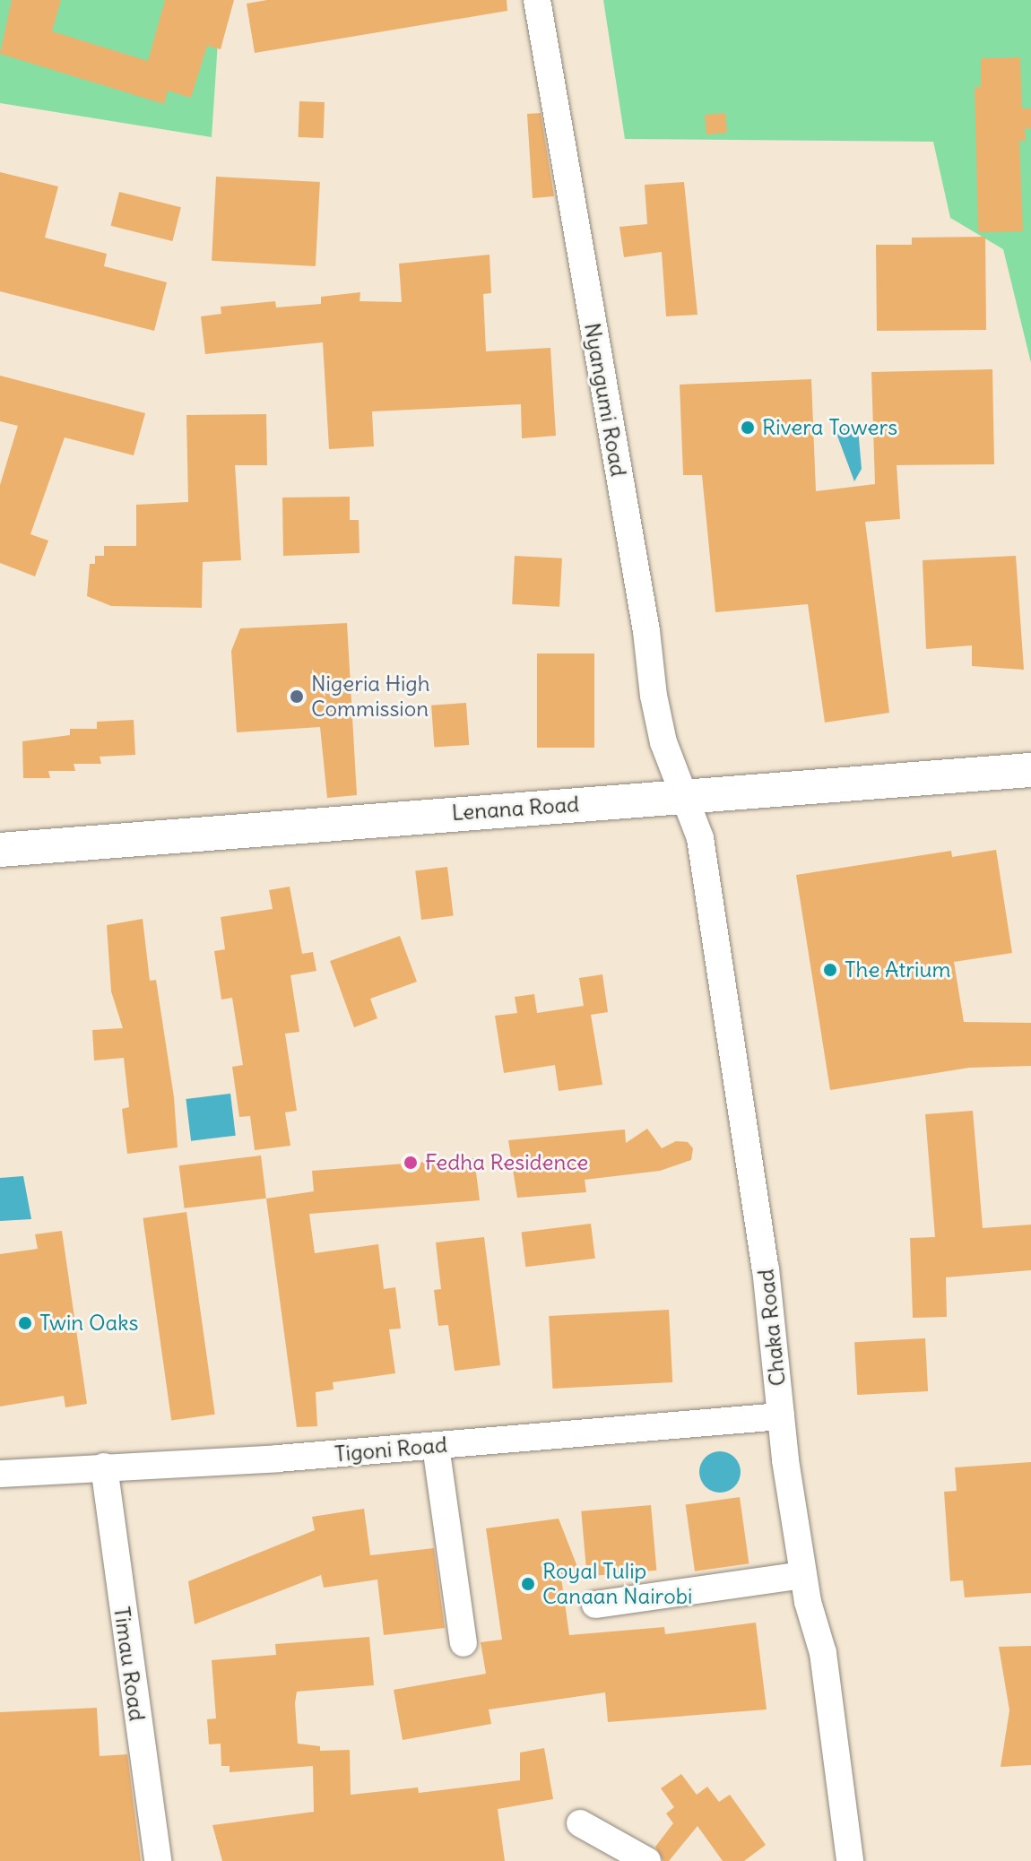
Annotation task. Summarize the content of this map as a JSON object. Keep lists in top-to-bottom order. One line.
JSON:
{"streets":{"street":["Nyangumi Road","Lenana Road","Chaka Road","Tigoni Road","Timau Road"]},"crossings":[["Nyangumi Road","Lenana Road"],["Nyangumi Road","Chaka Road"],["Lenana Road","Chaka Road"],["Chaka Road","Tigoni Road"],["Tigoni Road","Timau Road"]],"places":["Rivera Towers","Nigeria High Commission","The Atrium","Fedha Residence","Twin Oaks","Royal Tulip Canaan Nairobi"]}
